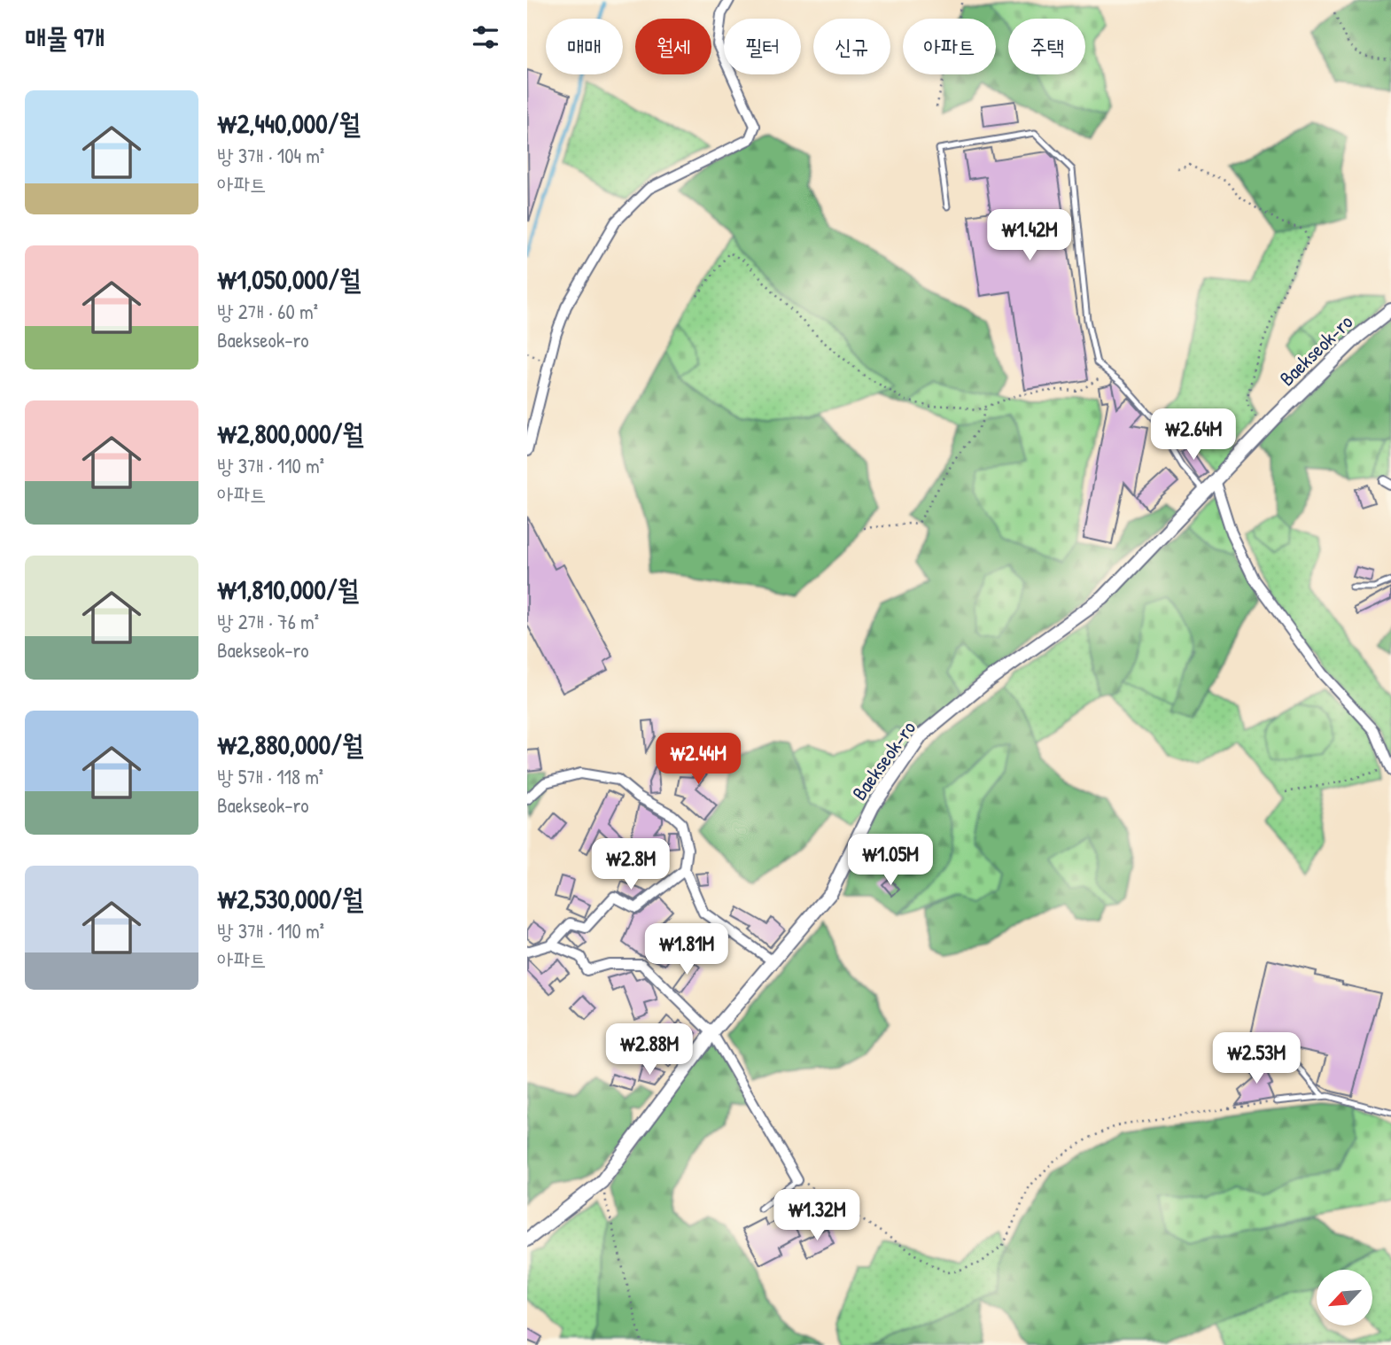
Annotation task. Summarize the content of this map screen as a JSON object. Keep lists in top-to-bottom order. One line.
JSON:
{"streets":{"street":["Baekseok-ro"]},"north":"bottom left","page":{"heading":"매물 9개","chip":["매매","월세","필터","신규","아파트","주택"],"list":[{"name":"₩2,440,000/월","note":"방 3개 · 104 m² · 아파트"},{"name":"₩1,050,000/월","note":"방 2개 · 60 m² · Baekseok-ro"},{"name":"₩2,800,000/월","note":"방 3개 · 110 m² · 아파트"},{"name":"₩1,810,000/월","note":"방 2개 · 76 m² · Baekseok-ro"},{"name":"₩2,880,000/월","note":"방 5개 · 118 m² · Baekseok-ro"},{"name":"₩2,530,000/월","note":"방 3개 · 110 m² · 아파트"}],"price":["₩1.42M","₩2.64M","₩2.44M","₩1.05M","₩2.8M","₩1.81M","₩2.88M","₩2.53M","₩1.32M"]}}
